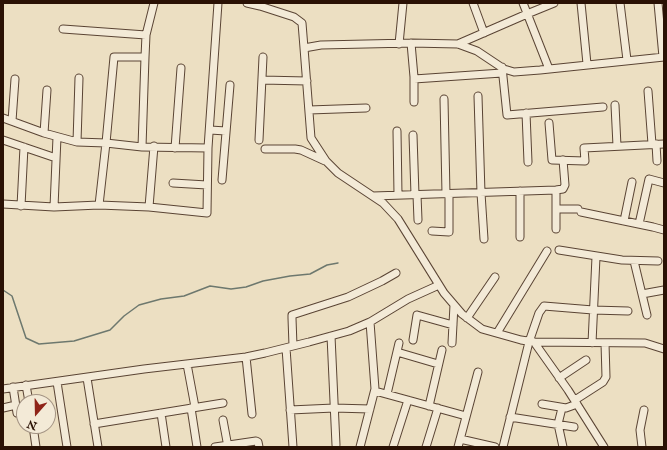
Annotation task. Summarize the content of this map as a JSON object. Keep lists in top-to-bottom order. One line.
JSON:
{"north":"bottom"}
